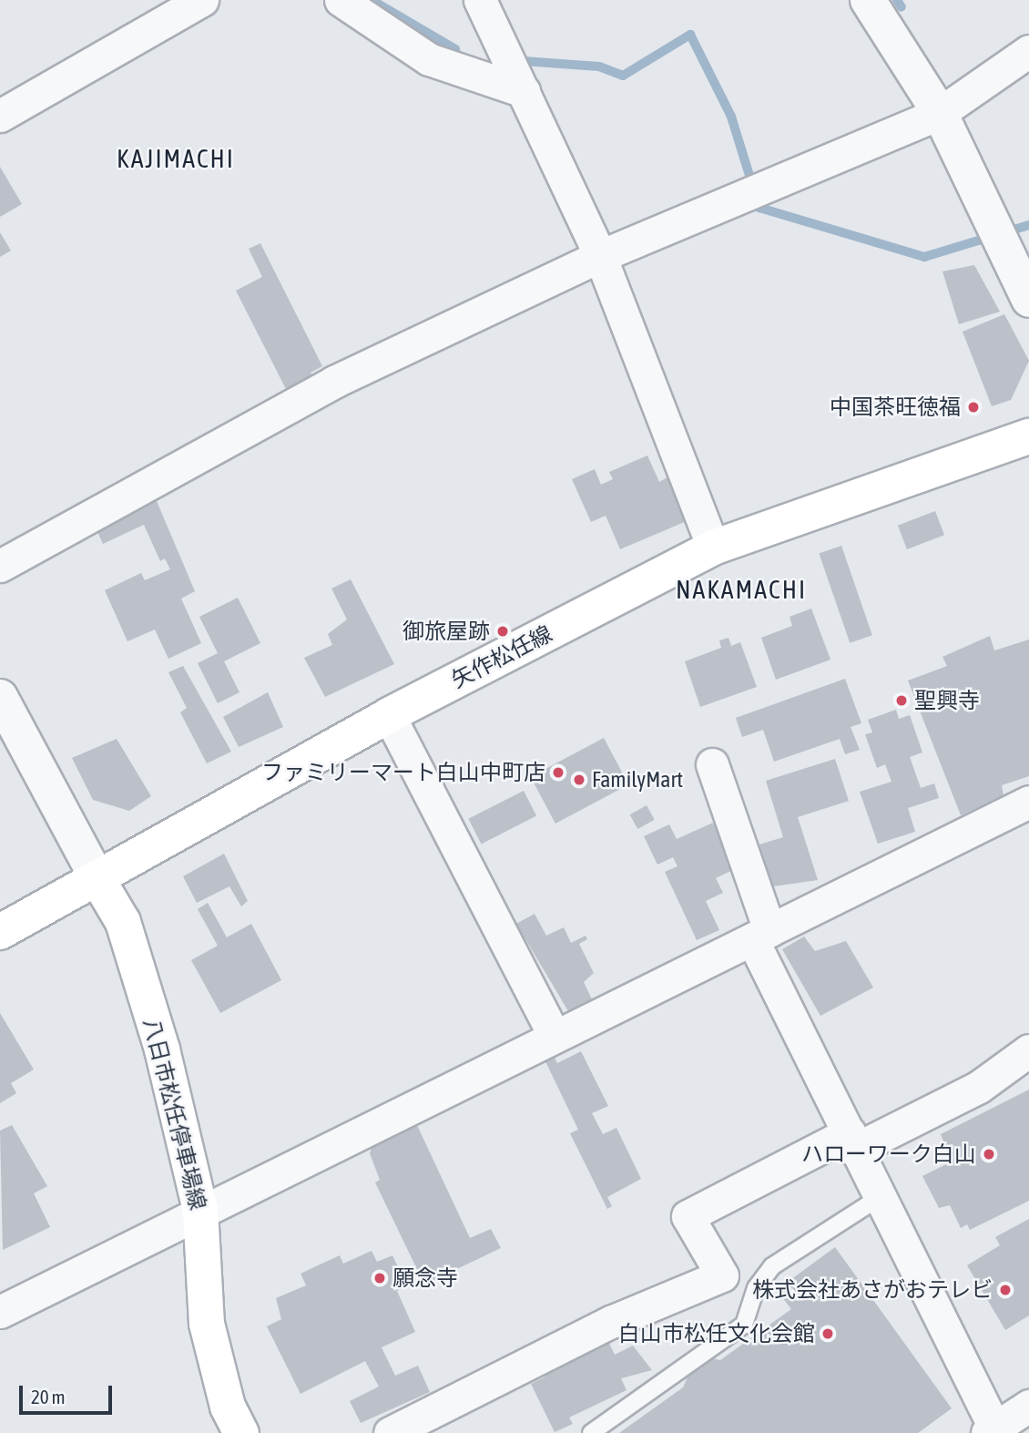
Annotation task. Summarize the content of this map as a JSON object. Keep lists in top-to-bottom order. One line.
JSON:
{"streets":{"main road":["矢作松任線","八日市松任停車場線"]},"crossings":[["矢作松任線","八日市松任停車場線"]],"districts":["KAJIMACHI","NAKAMACHI"],"places":["中国茶旺徳福","御旅屋跡","聖興寺","ファミリーマート白山中町店","FamilyMart","ハローワーク白山","願念寺","株式会社あさがおテレビ","白山市松任文化会館"],"scale_bar":"20 m"}
